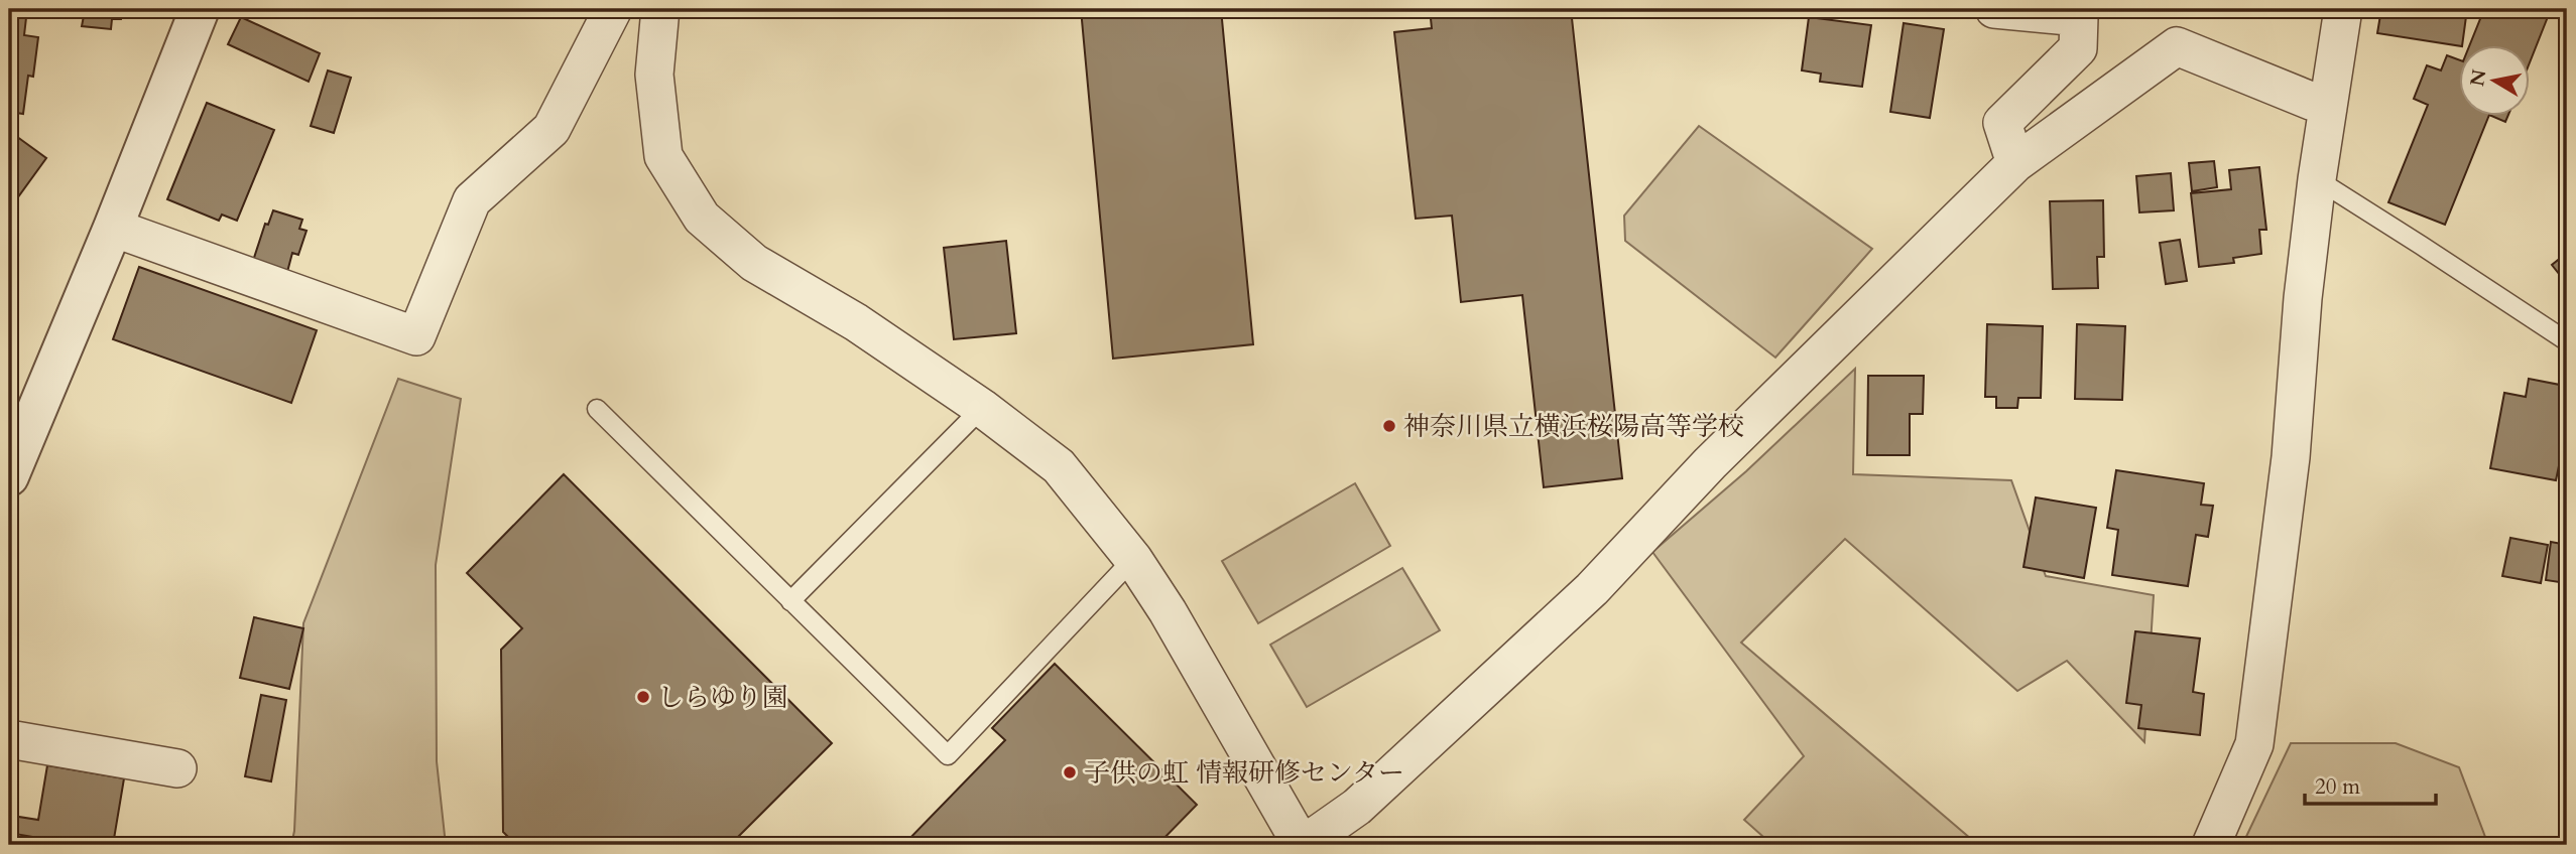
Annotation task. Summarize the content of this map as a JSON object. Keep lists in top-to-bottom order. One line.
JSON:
{"places":["神奈川県立横浜桜陽高等学校","しらゆり園","子供の虹 情報研修センター"],"scale_bar":"20 m","north":"left"}
